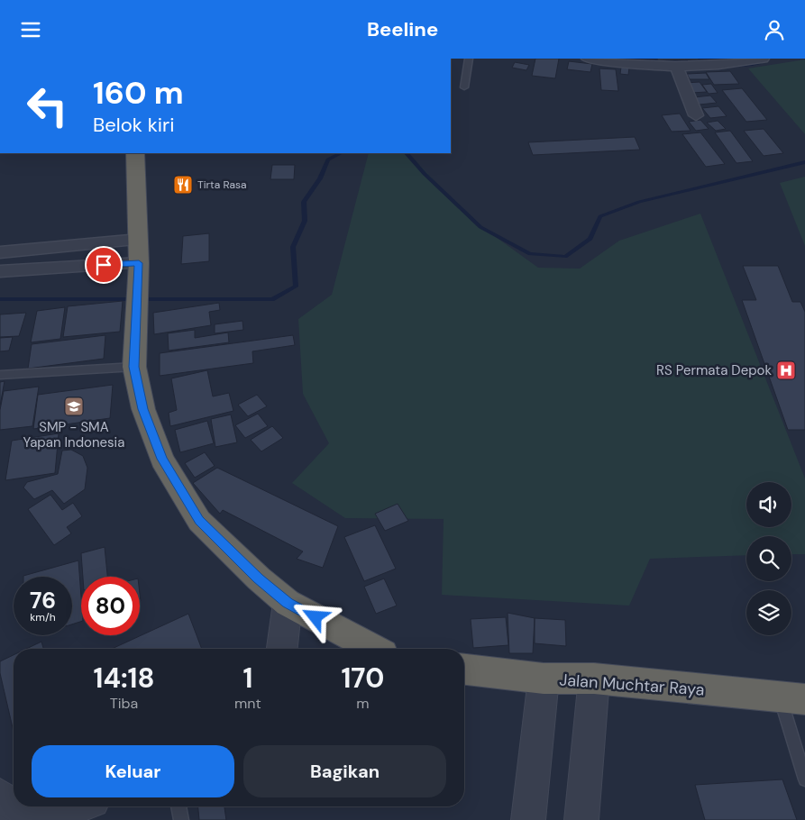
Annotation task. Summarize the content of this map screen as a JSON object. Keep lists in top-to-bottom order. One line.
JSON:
{"streets":{"highway":["Jalan Muchtar Raya"]},"places":{"restaurant":["Tirta Rasa"],"hospital":["RS Permata Depok"],"school or university":["SMP - SMA Yapan Indonesia"]},"page":{"header":"Beeline","turn":["160 m","Belok kiri"],"speed":"76 km/h","limit":"80","eta":["14:18","Tiba","1","mnt","170","m"],"buttons":["Keluar","Bagikan"]}}
